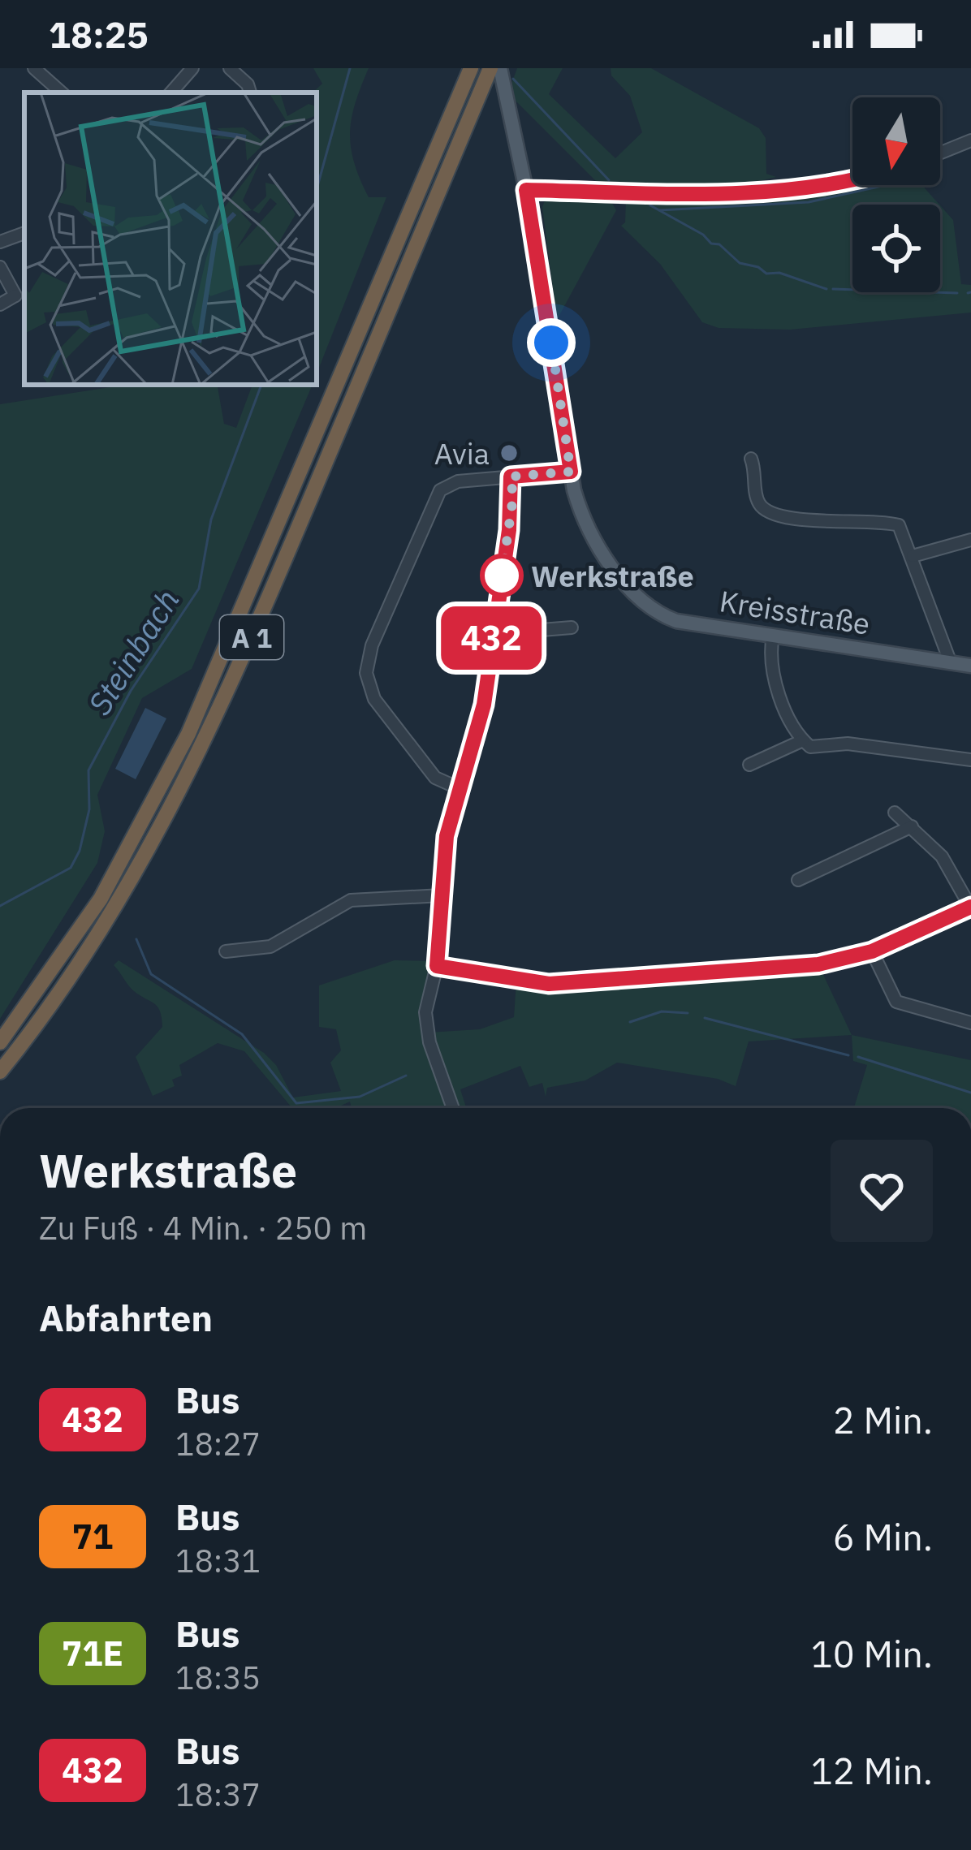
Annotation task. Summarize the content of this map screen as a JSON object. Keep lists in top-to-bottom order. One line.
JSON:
{"streets":{"highway":["A 1"],"main road":["Kreisstraße"]},"water":["Steinbach"],"places":["Avia","Werkstraße"],"lines":["bus line 432"],"north":"bottom","page":{"status":"18:25","on_map":"432","heading":[["Werkstraße","Zu Fuß · 4 Min. · 250 m"],"Abfahrten"],"list":[{"mark":"432","name":"Bus","note":"18:27","value":"2 Min."},{"mark":"71","name":"Bus","note":"18:31","value":"6 Min."},{"mark":"71E","name":"Bus","note":"18:35","value":"10 Min."},{"mark":"432","name":"Bus","note":"18:37","value":"12 Min."}]}}
